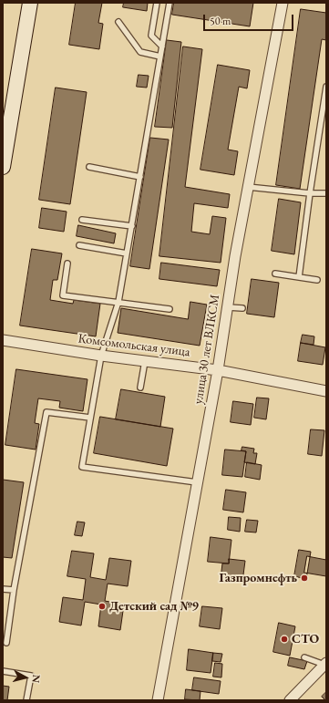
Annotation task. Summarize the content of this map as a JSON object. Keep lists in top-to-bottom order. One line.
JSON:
{"streets":{"street":["Комсомольская улица","улица 30 лет ВЛКСМ"]},"crossings":[["Комсомольская улица","улица 30 лет ВЛКСМ"]],"places":["Газпромнефть","Детский сад №9","СТО"],"scale_bar":"50 m","north":"right"}
